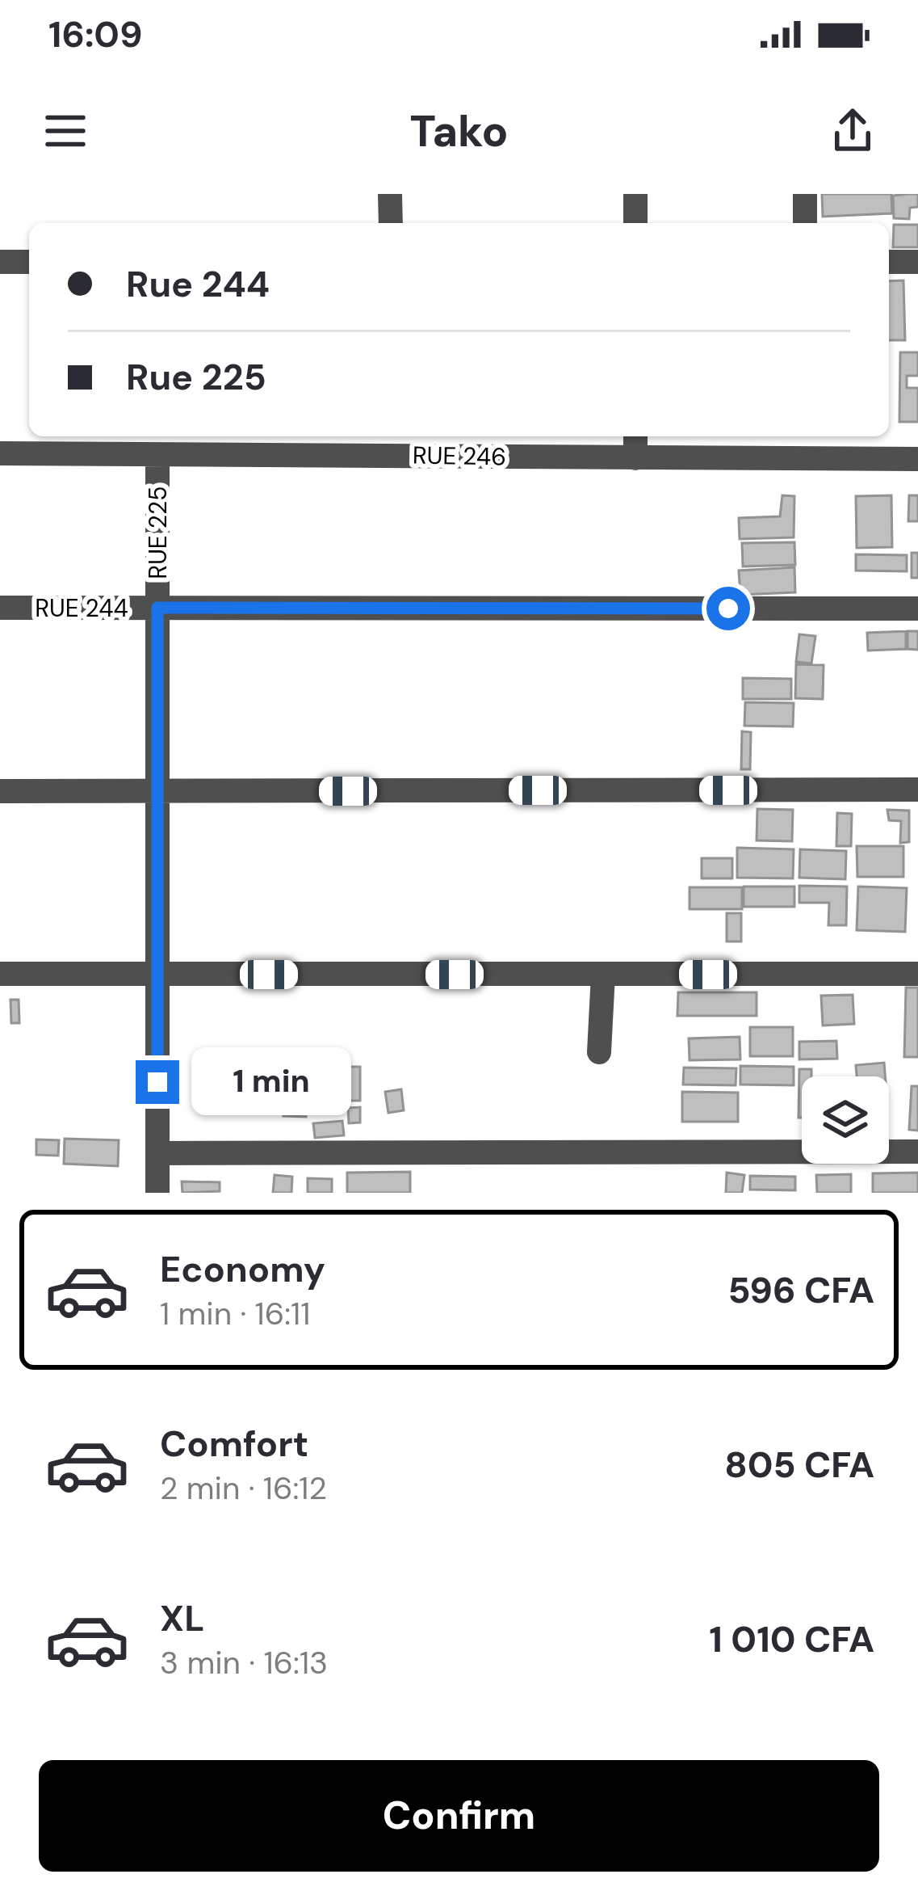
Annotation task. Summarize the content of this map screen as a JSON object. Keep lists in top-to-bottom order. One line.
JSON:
{"streets":{"street":["RUE 246","RUE 225","RUE 244"]},"crossings":[["RUE 246","RUE 225"],["RUE 225","RUE 244"]],"page":{"status":"16:09","header":"Tako","banner":["Rue 244","Rue 225"],"bubble":"1 min","list":[{"name":"Economy","note":"1 min · 16:11","value":"596 CFA"},{"name":"Comfort","note":"2 min · 16:12","value":"805 CFA"},{"name":"XL","note":"3 min · 16:13","value":"1 010 CFA"}],"buttons":"Confirm"}}
